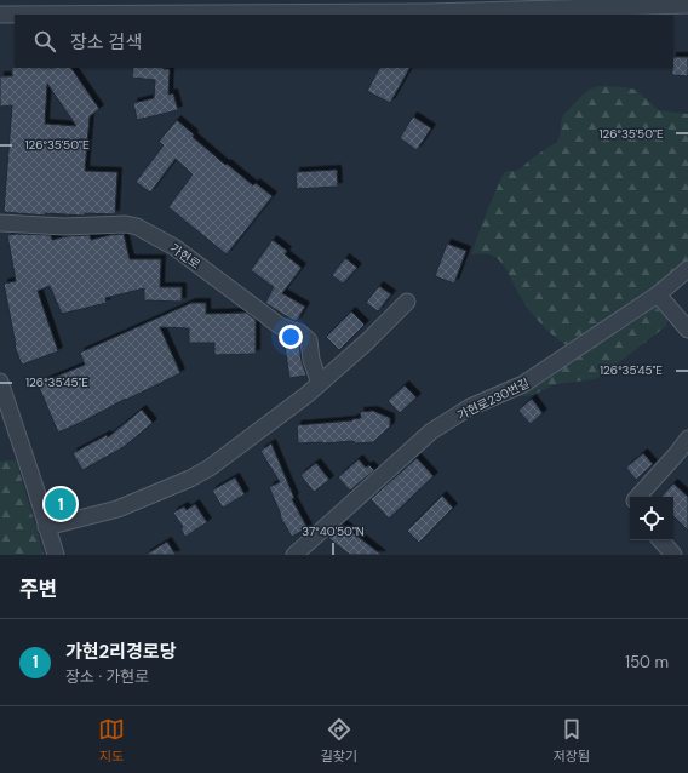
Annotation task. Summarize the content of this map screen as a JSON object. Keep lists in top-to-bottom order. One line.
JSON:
{"streets":{"street":["가현로","가현로230번길"]},"page":{"search":"장소 검색","pins":"1","heading":"주변","list":[{"mark":"1","name":"가현2리경로당","note":"장소 · 가현로","value":"150 m"}],"nav":["지도","길찾기","저장됨"]},"coordinates":["126°35'50\"E","126°35'45\"E","37°40'50\"N"]}
